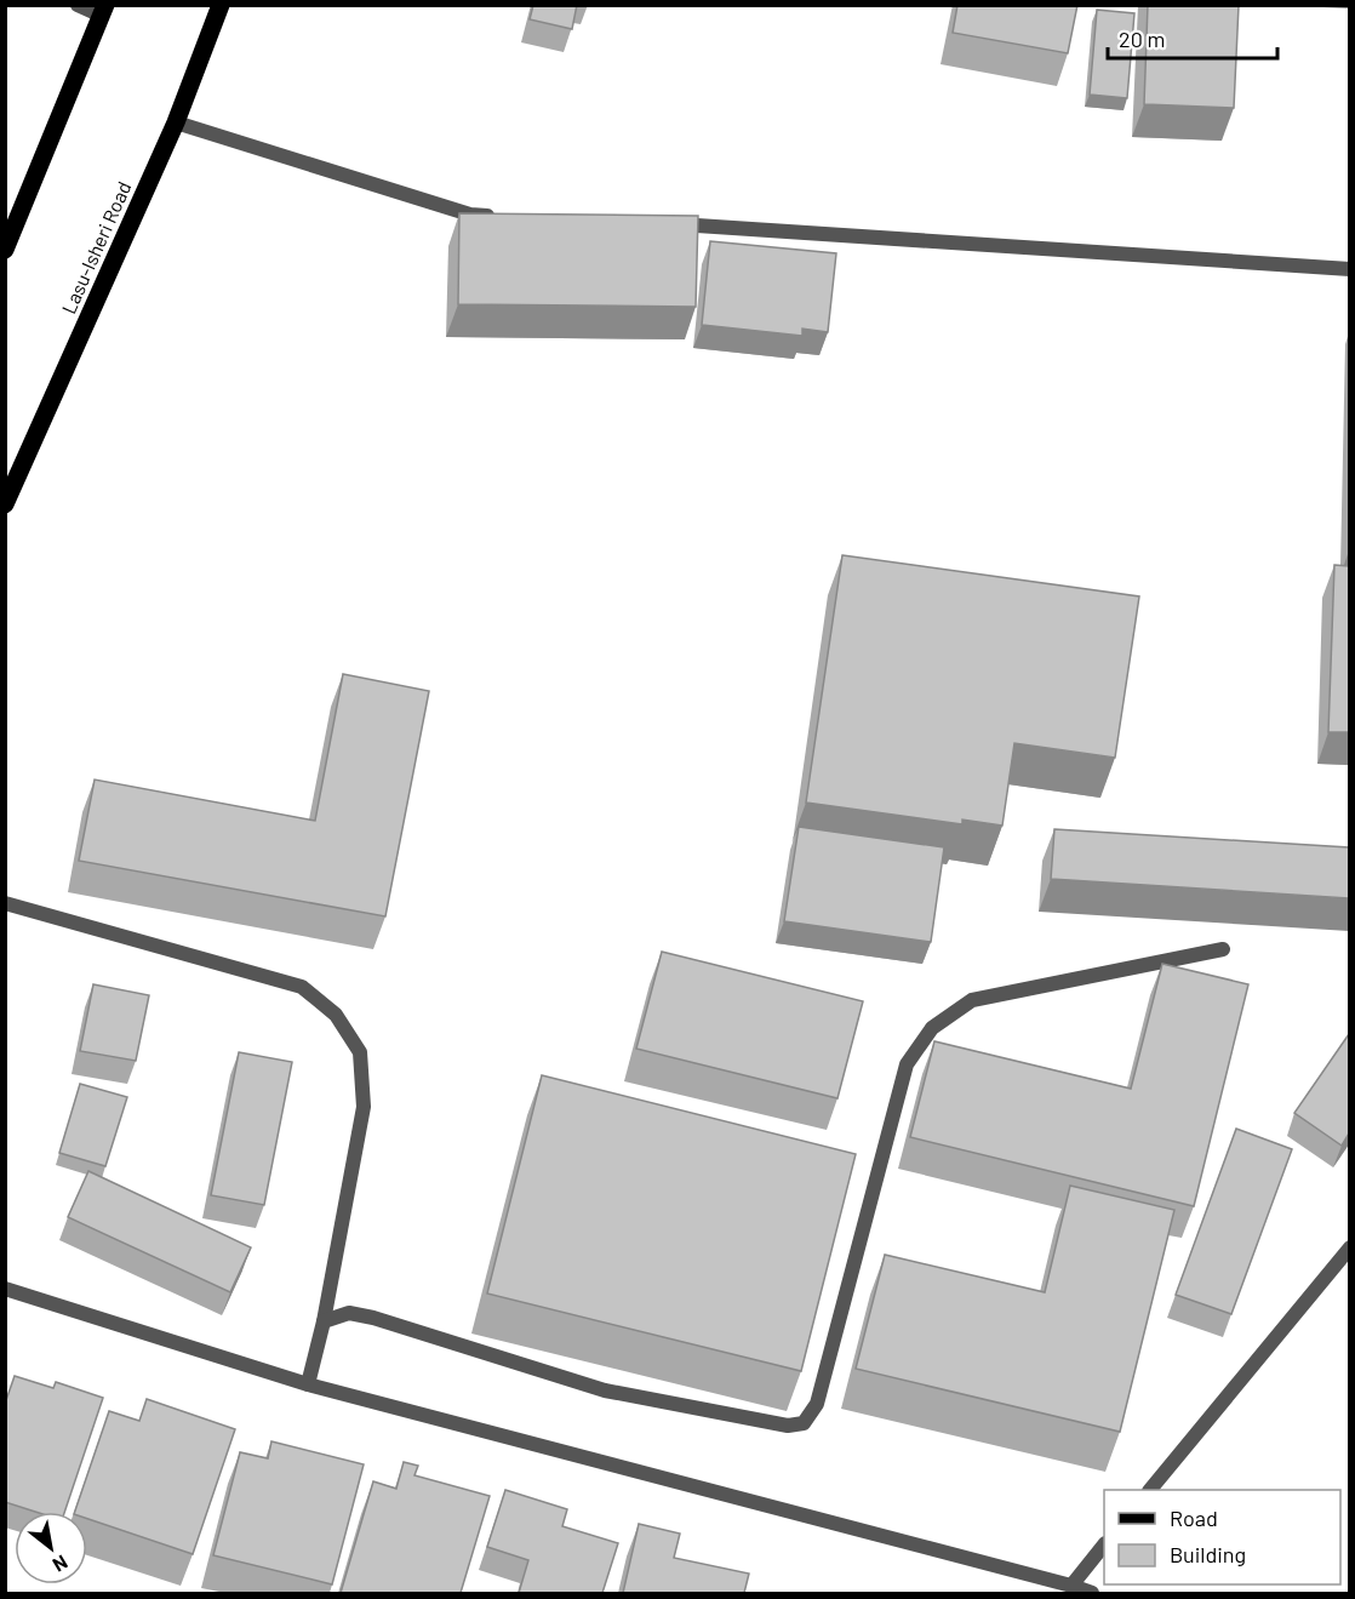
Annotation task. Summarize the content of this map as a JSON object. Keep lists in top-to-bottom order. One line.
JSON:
{"streets":{"main road":["Lasu-Isheri Road"]},"legend":["Road","Building"],"scale_bar":"20 m","north":"bottom right"}
